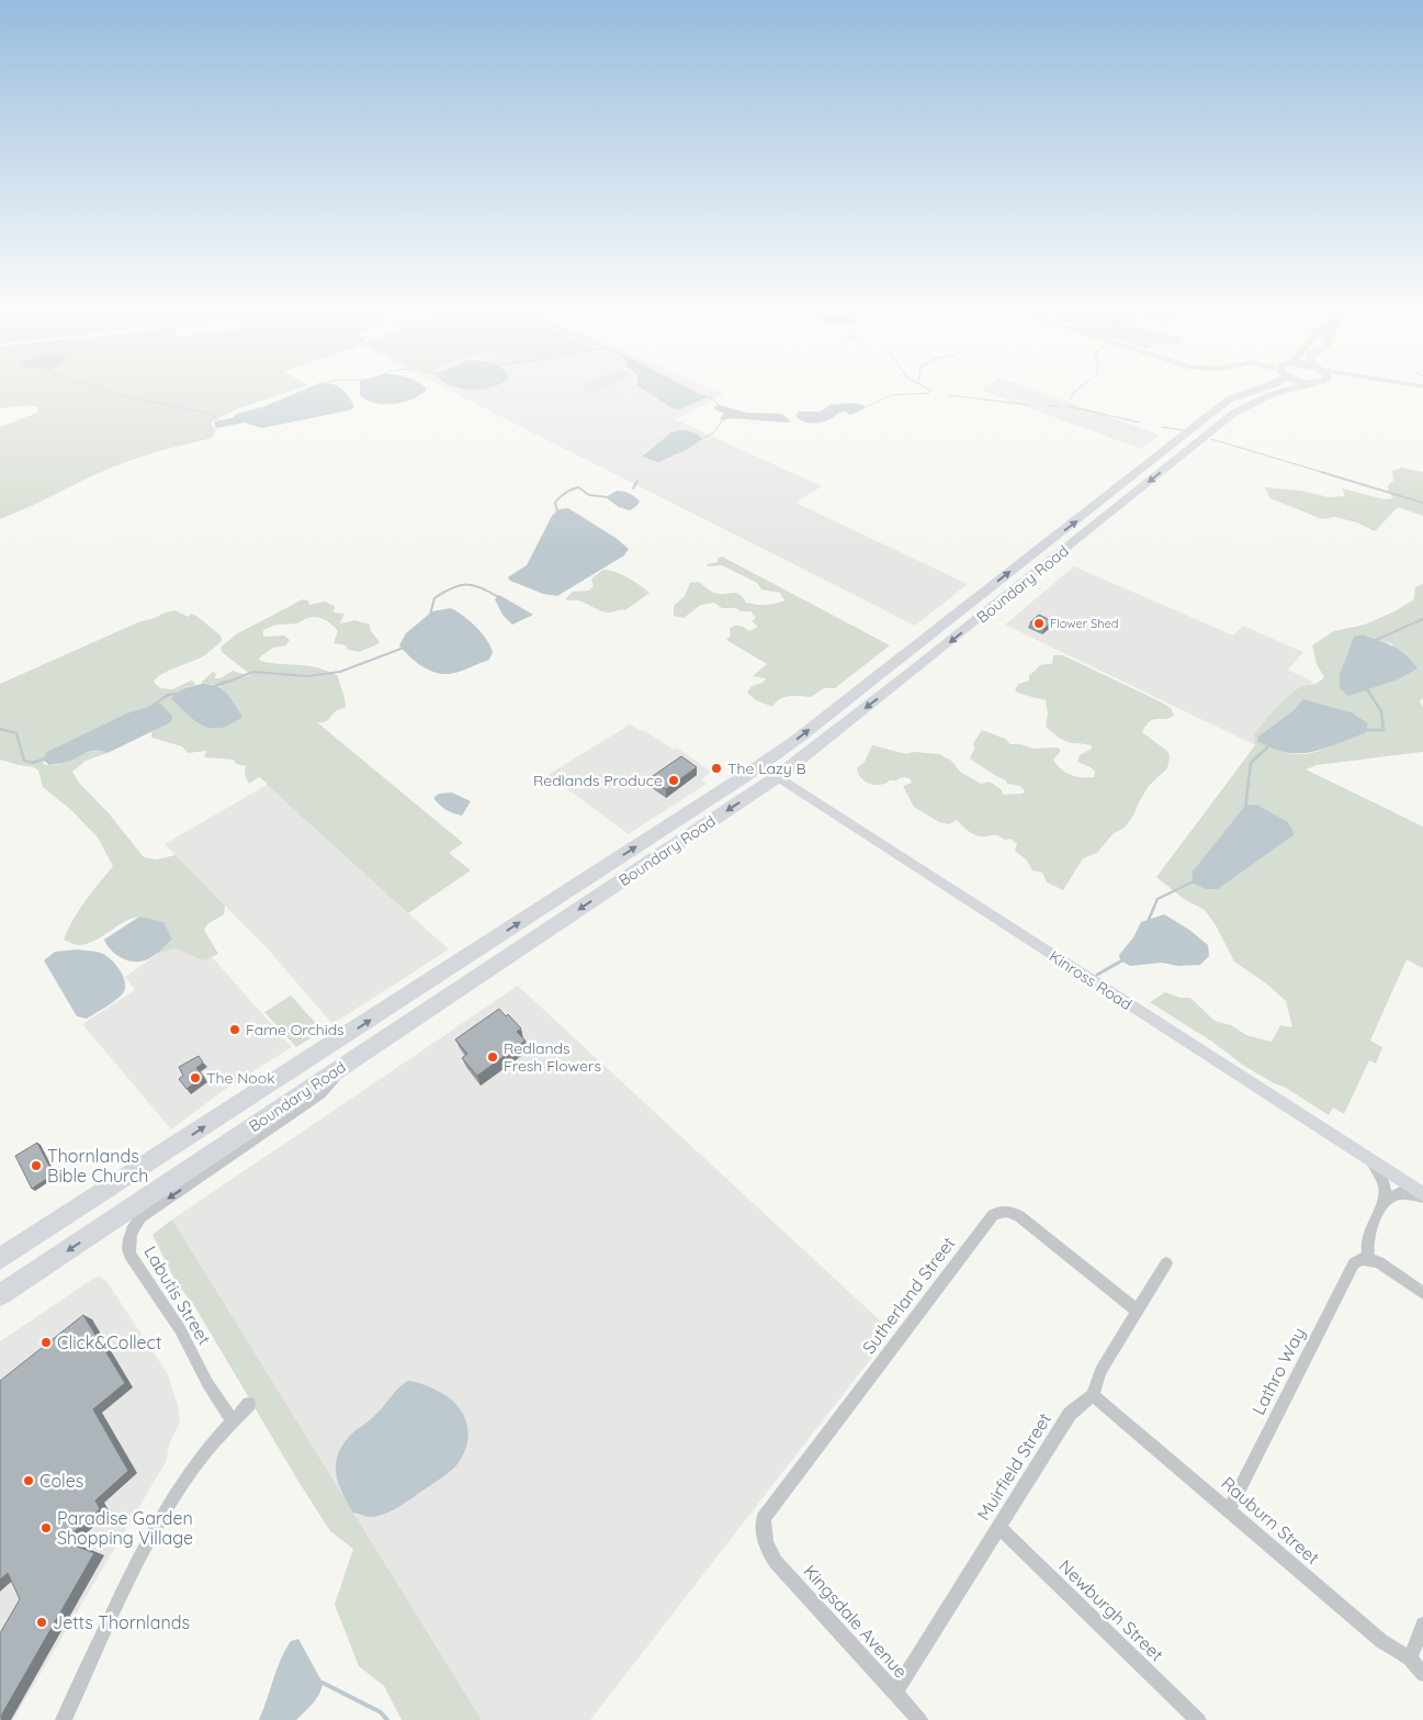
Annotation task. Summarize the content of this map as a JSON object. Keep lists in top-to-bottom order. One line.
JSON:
{"streets":{"highway":["Boundary Road"],"street":["Kinross Road","Labutis Street","Sutherland Street","Lathro Way","Muirfield Street","Rauburn Street","Newburgh Street","Kingsdale Avenue"]},"crossings":[["Boundary Road","Kinross Road"],["Boundary Road","Labutis Street"],["Sutherland Street","Kingsdale Avenue"],["Lathro Way","Rauburn Street"],["Muirfield Street","Rauburn Street"],["Muirfield Street","Newburgh Street"],["Muirfield Street","Kingsdale Avenue"]],"places":["Flower Shed","The Lazy B","Redlands Produce","Fame Orchids","Redlands Fresh Flowers","The Nook","Thornlands Bible Church","Click&Collect","Coles","Paradise Garden Shopping Village","Jetts Thornlands"]}
